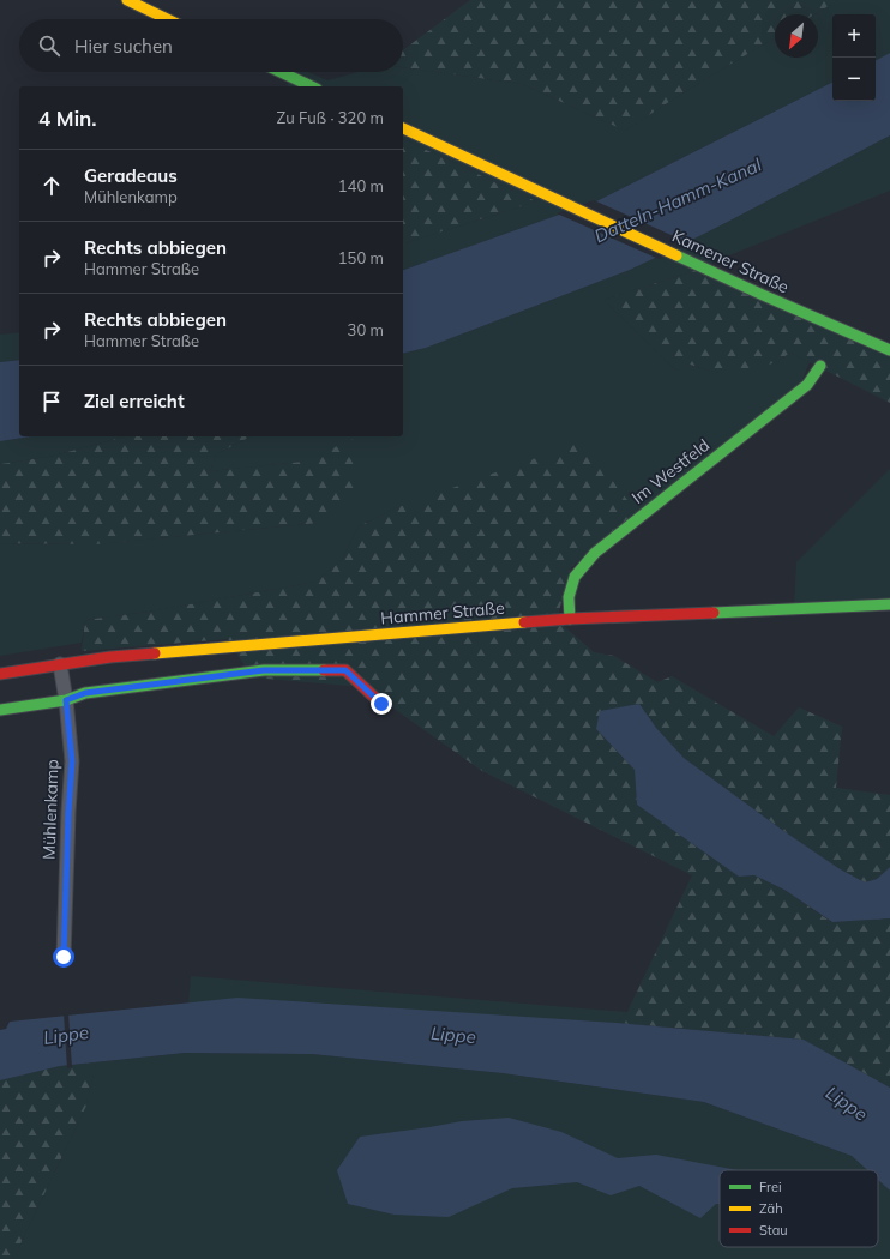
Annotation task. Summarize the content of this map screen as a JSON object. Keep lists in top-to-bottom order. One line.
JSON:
{"streets":{"main road":["Kamener Straße","Im Westfeld","Hammer Straße"],"street":["Mühlenkamp"]},"crossings":[["Im Westfeld","Hammer Straße"],["Hammer Straße","Mühlenkamp"]],"water":["Datteln-Hamm-Kanal","Lippe"],"legend":["Frei","Zäh","Stau"],"north":"bottom left","page":{"map_buttons":["+","−"],"search":"Hier suchen","heading":["4 Min.","Zu Fuß · 320 m"],"list":[["Geradeaus","Mühlenkamp","140 m"],["Rechts abbiegen","Hammer Straße","150 m"],["Rechts abbiegen","Hammer Straße","30 m"],"Ziel erreicht"]}}
